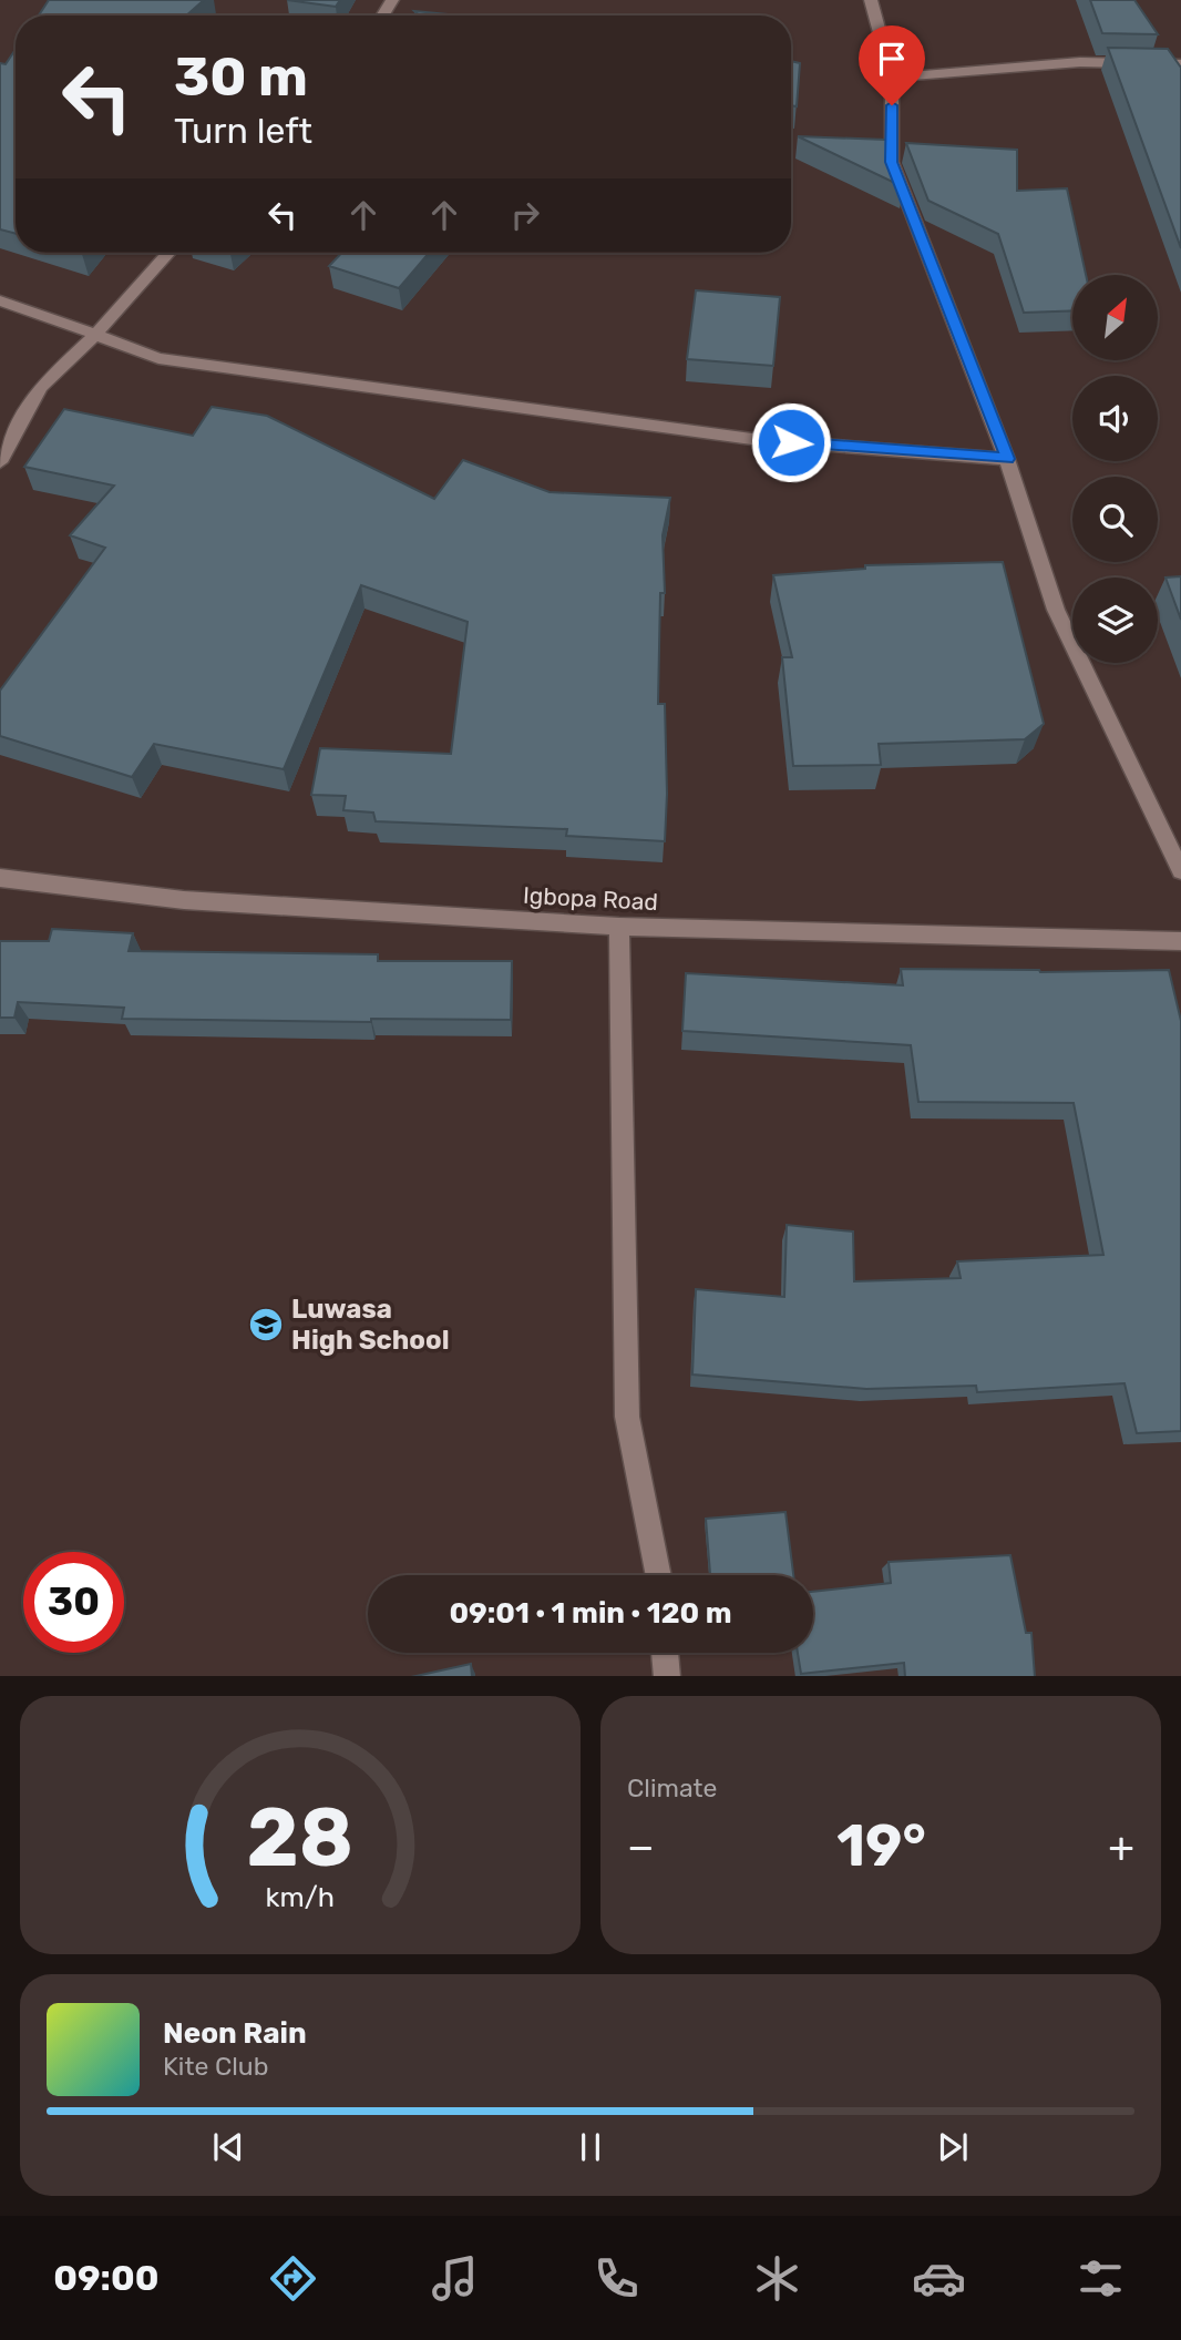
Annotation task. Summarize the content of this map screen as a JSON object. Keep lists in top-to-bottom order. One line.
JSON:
{"streets":{"street":["Igbopa Road"]},"places":{"school or university":["Luwasa High School"]},"north":"top right","page":{"turn":["30 m","Turn left"],"limit":"30","trip":"09:01 · 1 min · 120 m","tile":"Climate","heat":["−","19°","+"],"song":["Neon Rain","Kite Club"],"tabs":"09:00","gauge":["28","km/h"]}}
